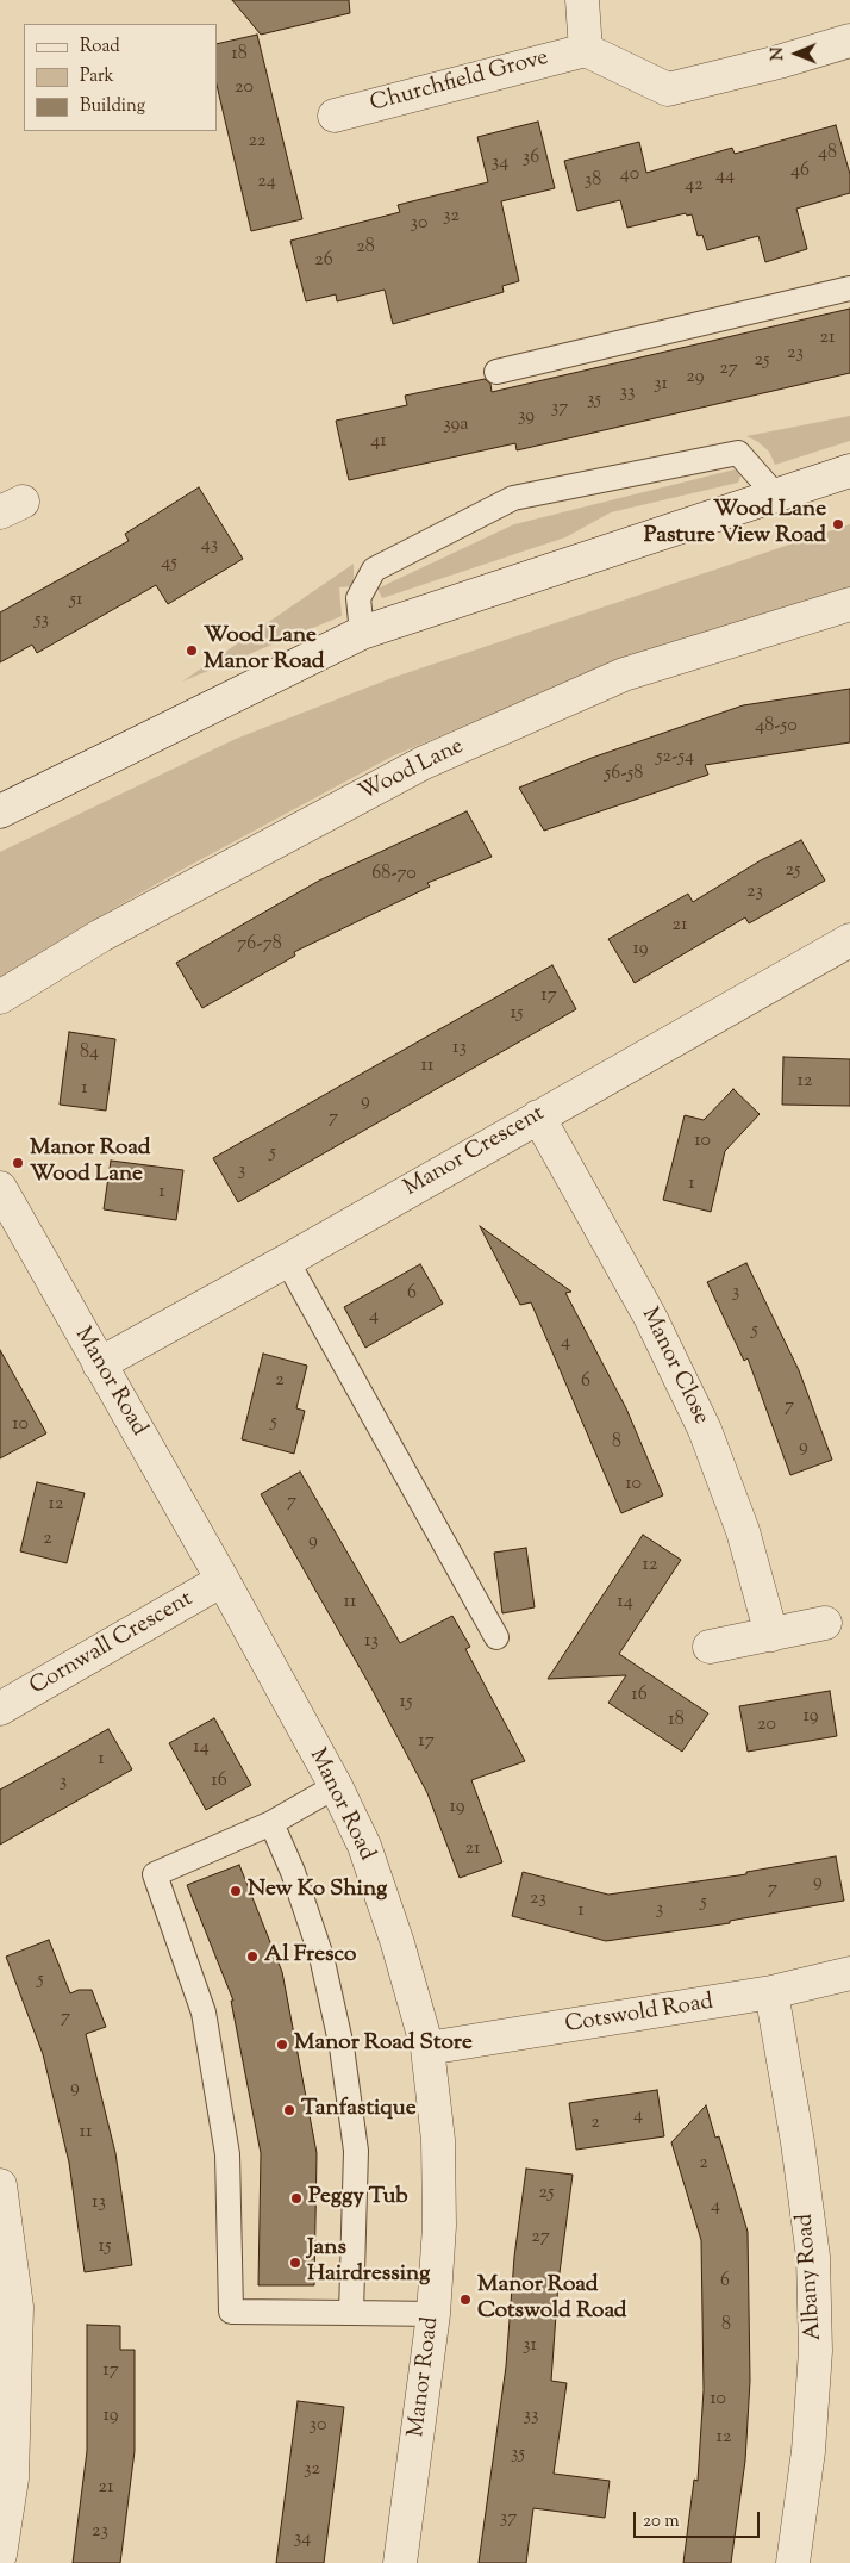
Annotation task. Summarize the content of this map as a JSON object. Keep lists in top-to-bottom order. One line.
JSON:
{"streets":{"street":["Churchfield Grove","Wood Lane","Manor Crescent","Manor Close","Manor Road","Cornwall Crescent","Cotswold Road","Albany Road"]},"crossings":[["Manor Crescent","Manor Close"],["Manor Crescent","Manor Road"],["Manor Road","Cornwall Crescent"],["Manor Road","Cotswold Road"],["Cotswold Road","Albany Road"]],"places":["Wood Lane Pasture View Road","Wood Lane Manor Road","Manor Road Wood Lane","New Ko Shing","Al Fresco","Manor Road Store","Tanfastique","Peggy Tub","Jans Hairdressing","Manor Road Cotswold Road"],"house_numbers":["18","20","22","48","36","34","46","40","44","38","24","42","32","30","28","26","21","23","25","27","29","31","33","35","37","39","39a","41","43","45","51","53","48-50","52-54","56-58","25","68-70","23","21","76-78","19","17","15","13","84","11","12","1","9","7","10","5","3","1","1","3","6","4","5","4","2","6","7","5","10","8","9","10","7","12","2","9","12","11","14","13","16","15","19","18","20","17","14","1","16","3","19","21","9","7","23","5","3","1","5","7","9","4","2","11","2","25","13","4","27","15","6","8","31","17","10","19","33","30","12","35","32","21","37","23","34"],"legend":["Road","Park","Building"],"scale_bar":"20 m","north":"left"}
